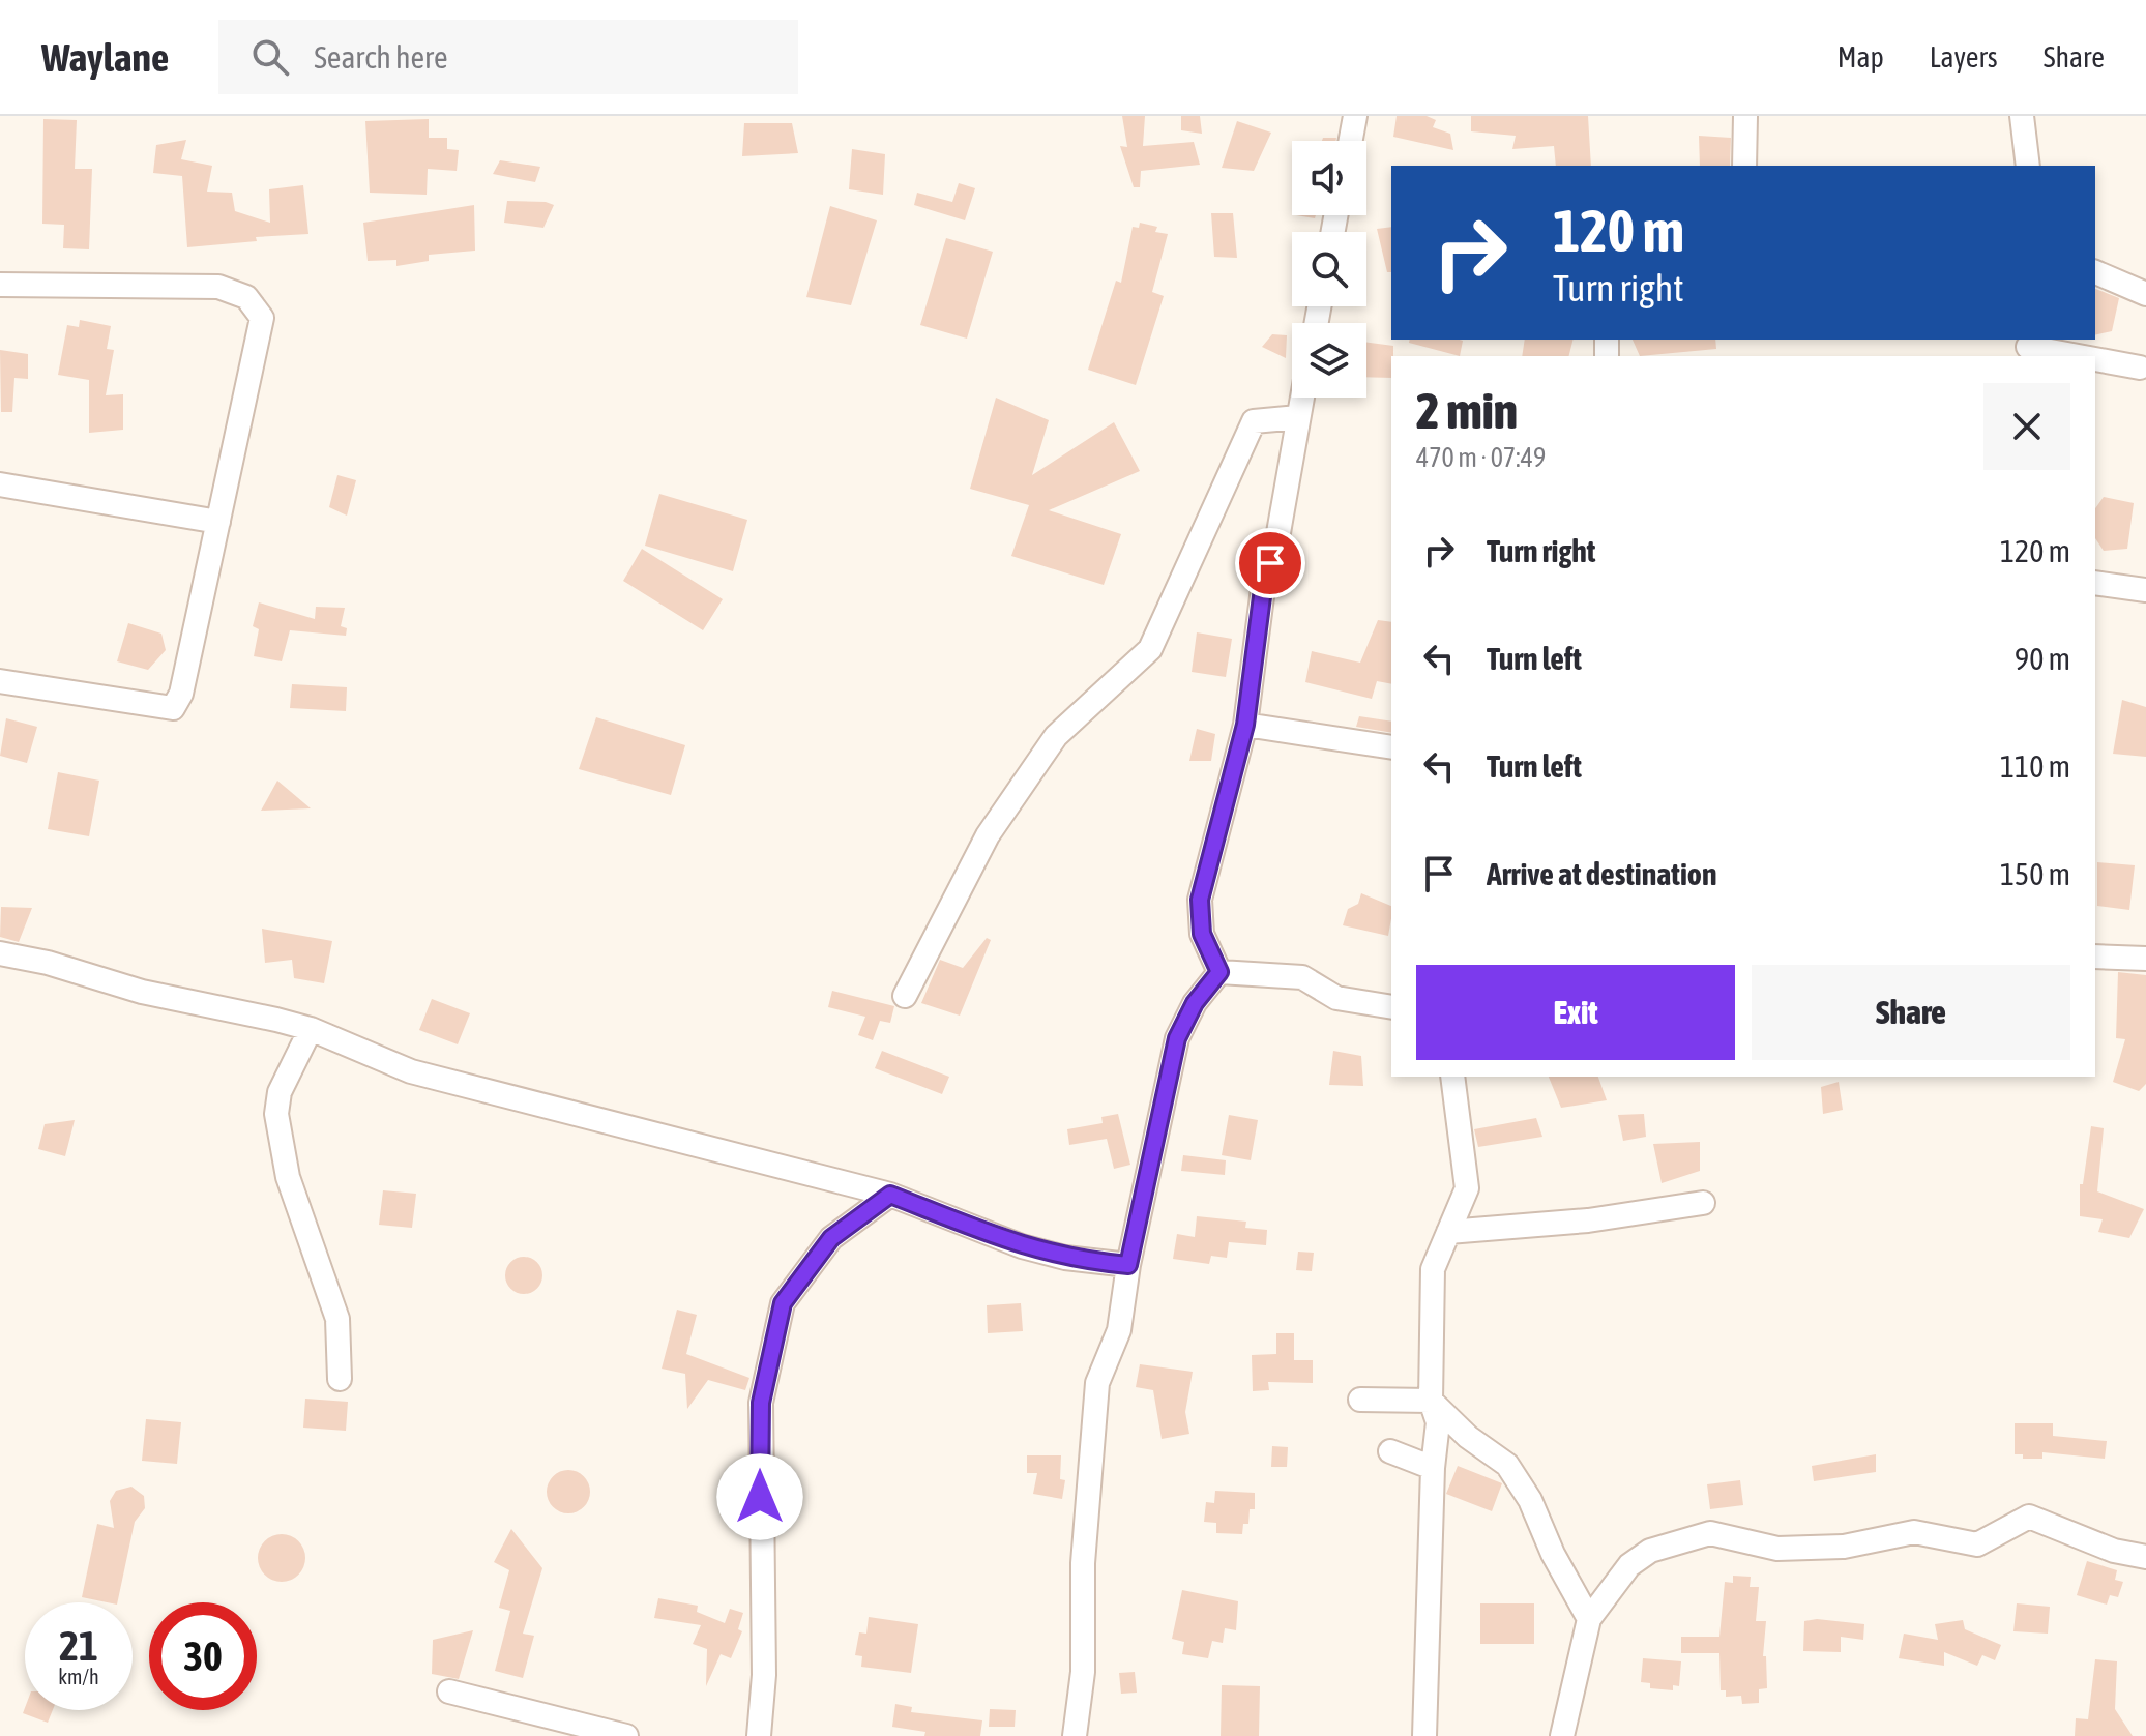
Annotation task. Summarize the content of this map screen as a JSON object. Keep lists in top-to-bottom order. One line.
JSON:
{"page":{"header":"Waylane","search":"Search here","nav":["Map","Layers","Share"],"turn":["120 m","Turn right"],"heading":["2 min","470 m · 07:49"],"list":[{"name":"Turn right","value":"120 m"},{"name":"Turn left","value":"90 m"},{"name":"Turn left","value":"110 m"},{"name":"Arrive at destination","value":"150 m"}],"buttons":["Exit","Share"],"speed":"21 km/h","limit":"30"}}
